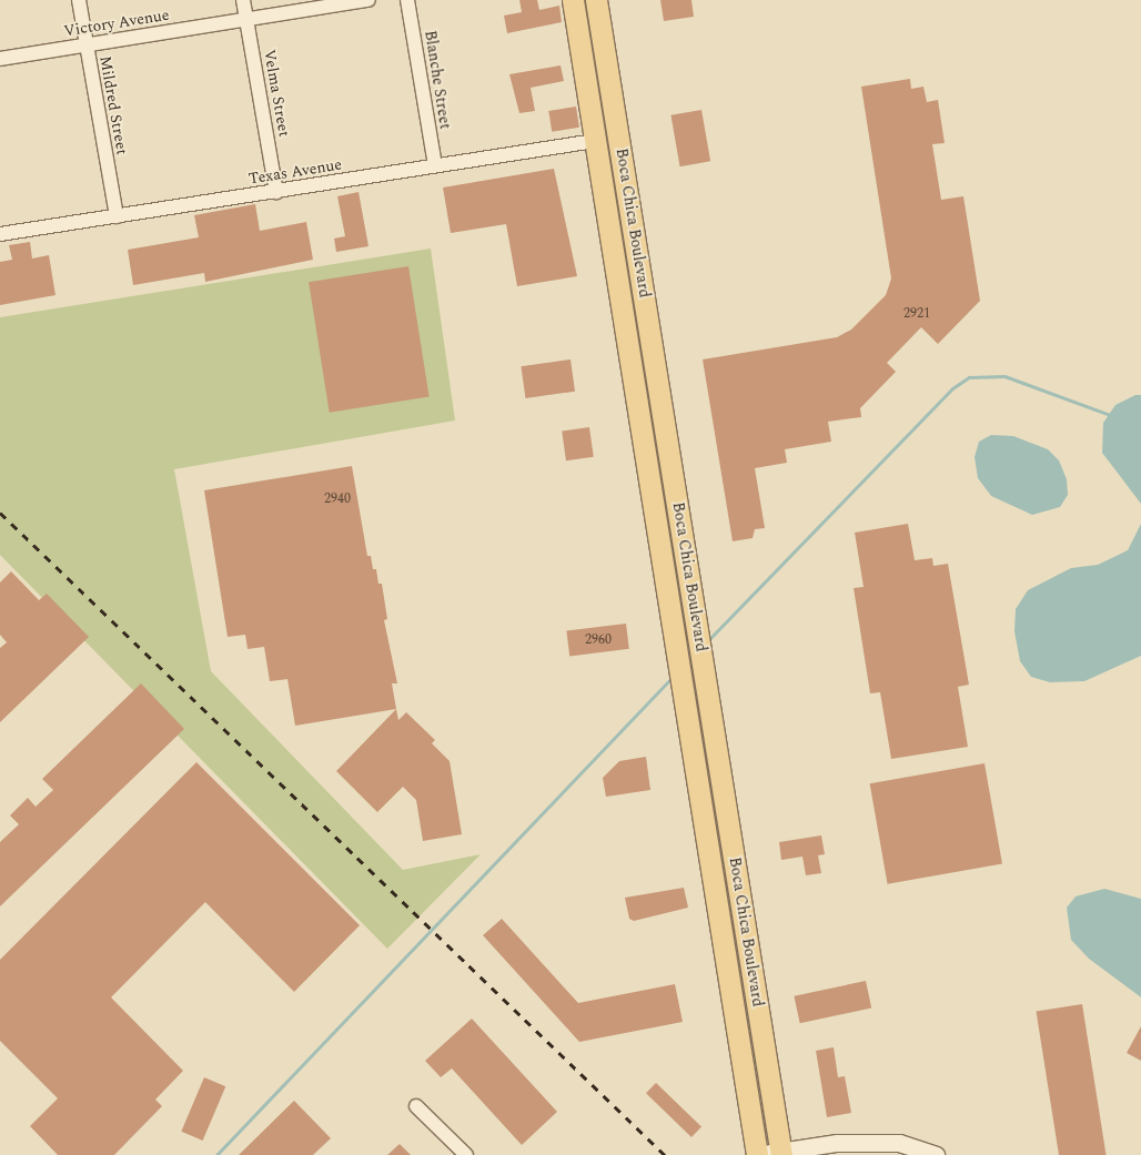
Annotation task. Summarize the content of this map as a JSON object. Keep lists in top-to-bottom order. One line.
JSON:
{"streets":{"main road":["Boca Chica Boulevard"],"street":["Victory Avenue","Blanche Street","Velma Street","Mildred Street","Texas Avenue"]},"crossings":[["Victory Avenue","Velma Street"],["Victory Avenue","Mildred Street"],["Blanche Street","Texas Avenue"],["Velma Street","Texas Avenue"],["Mildred Street","Texas Avenue"],["Texas Avenue","Boca Chica Boulevard"]],"house_numbers":["2921","2940","2960"]}
